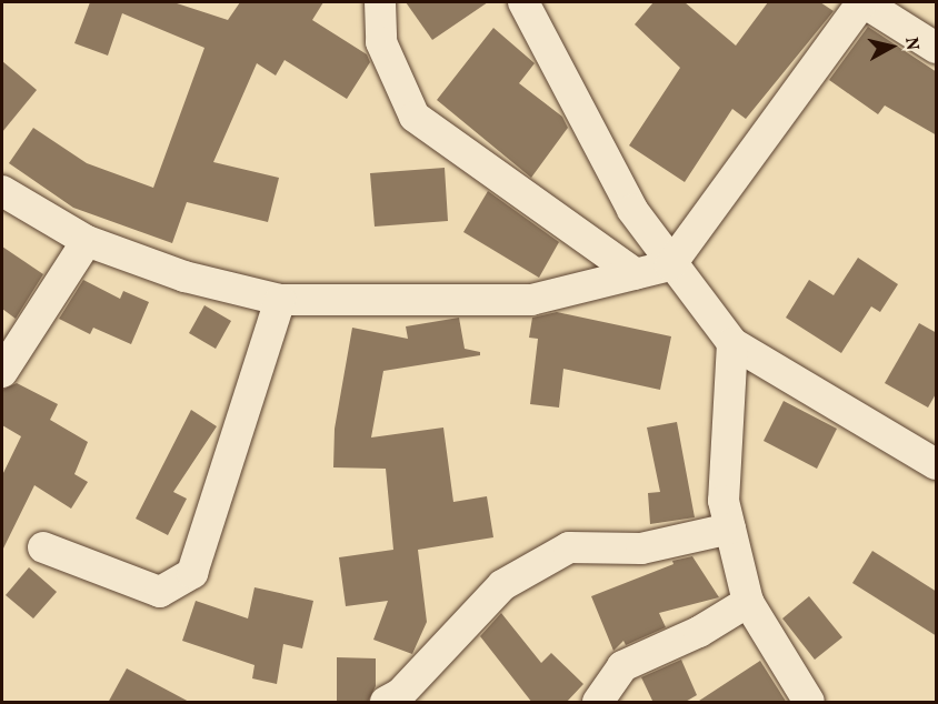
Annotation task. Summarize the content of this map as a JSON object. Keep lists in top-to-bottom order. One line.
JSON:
{"north":"right"}
